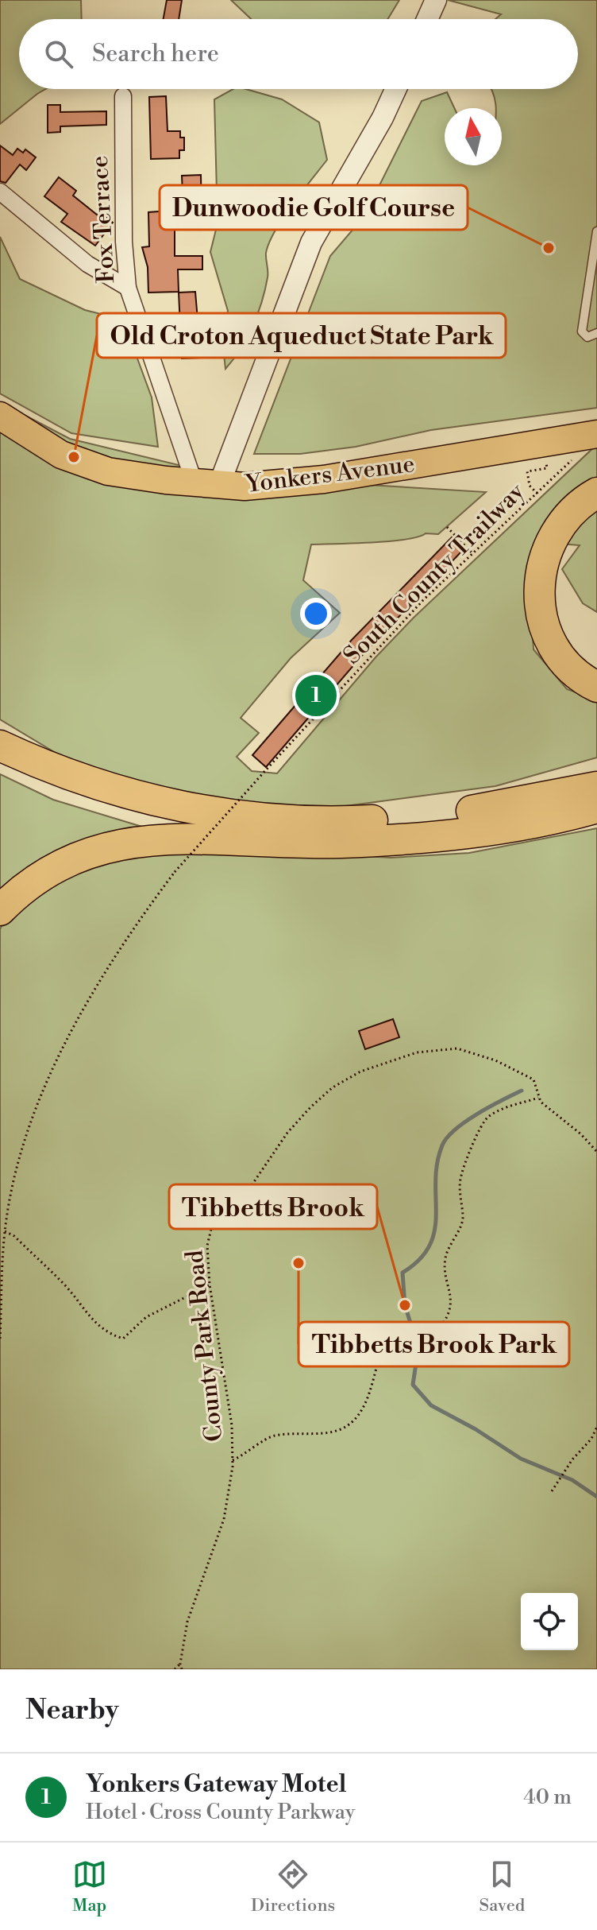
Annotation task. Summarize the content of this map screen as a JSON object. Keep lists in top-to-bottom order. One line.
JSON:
{"streets":{"main road":["Yonkers Avenue"],"street":["Fox Terrace"],"path":["South County Trailway","County Park Road"]},"crossings":[["Fox Terrace","Yonkers Avenue"]],"places":["Dunwoodie Golf Course","Old Croton Aqueduct State Park","Tibbetts Brook Park","Tibbetts Brook"],"north":"top","page":{"search":"Search here","pins":"1","heading":"Nearby","list":[{"mark":"1","name":"Yonkers Gateway Motel","note":"Hotel · Cross County Parkway","value":"40 m"}],"nav":["Map","Directions","Saved"]}}
